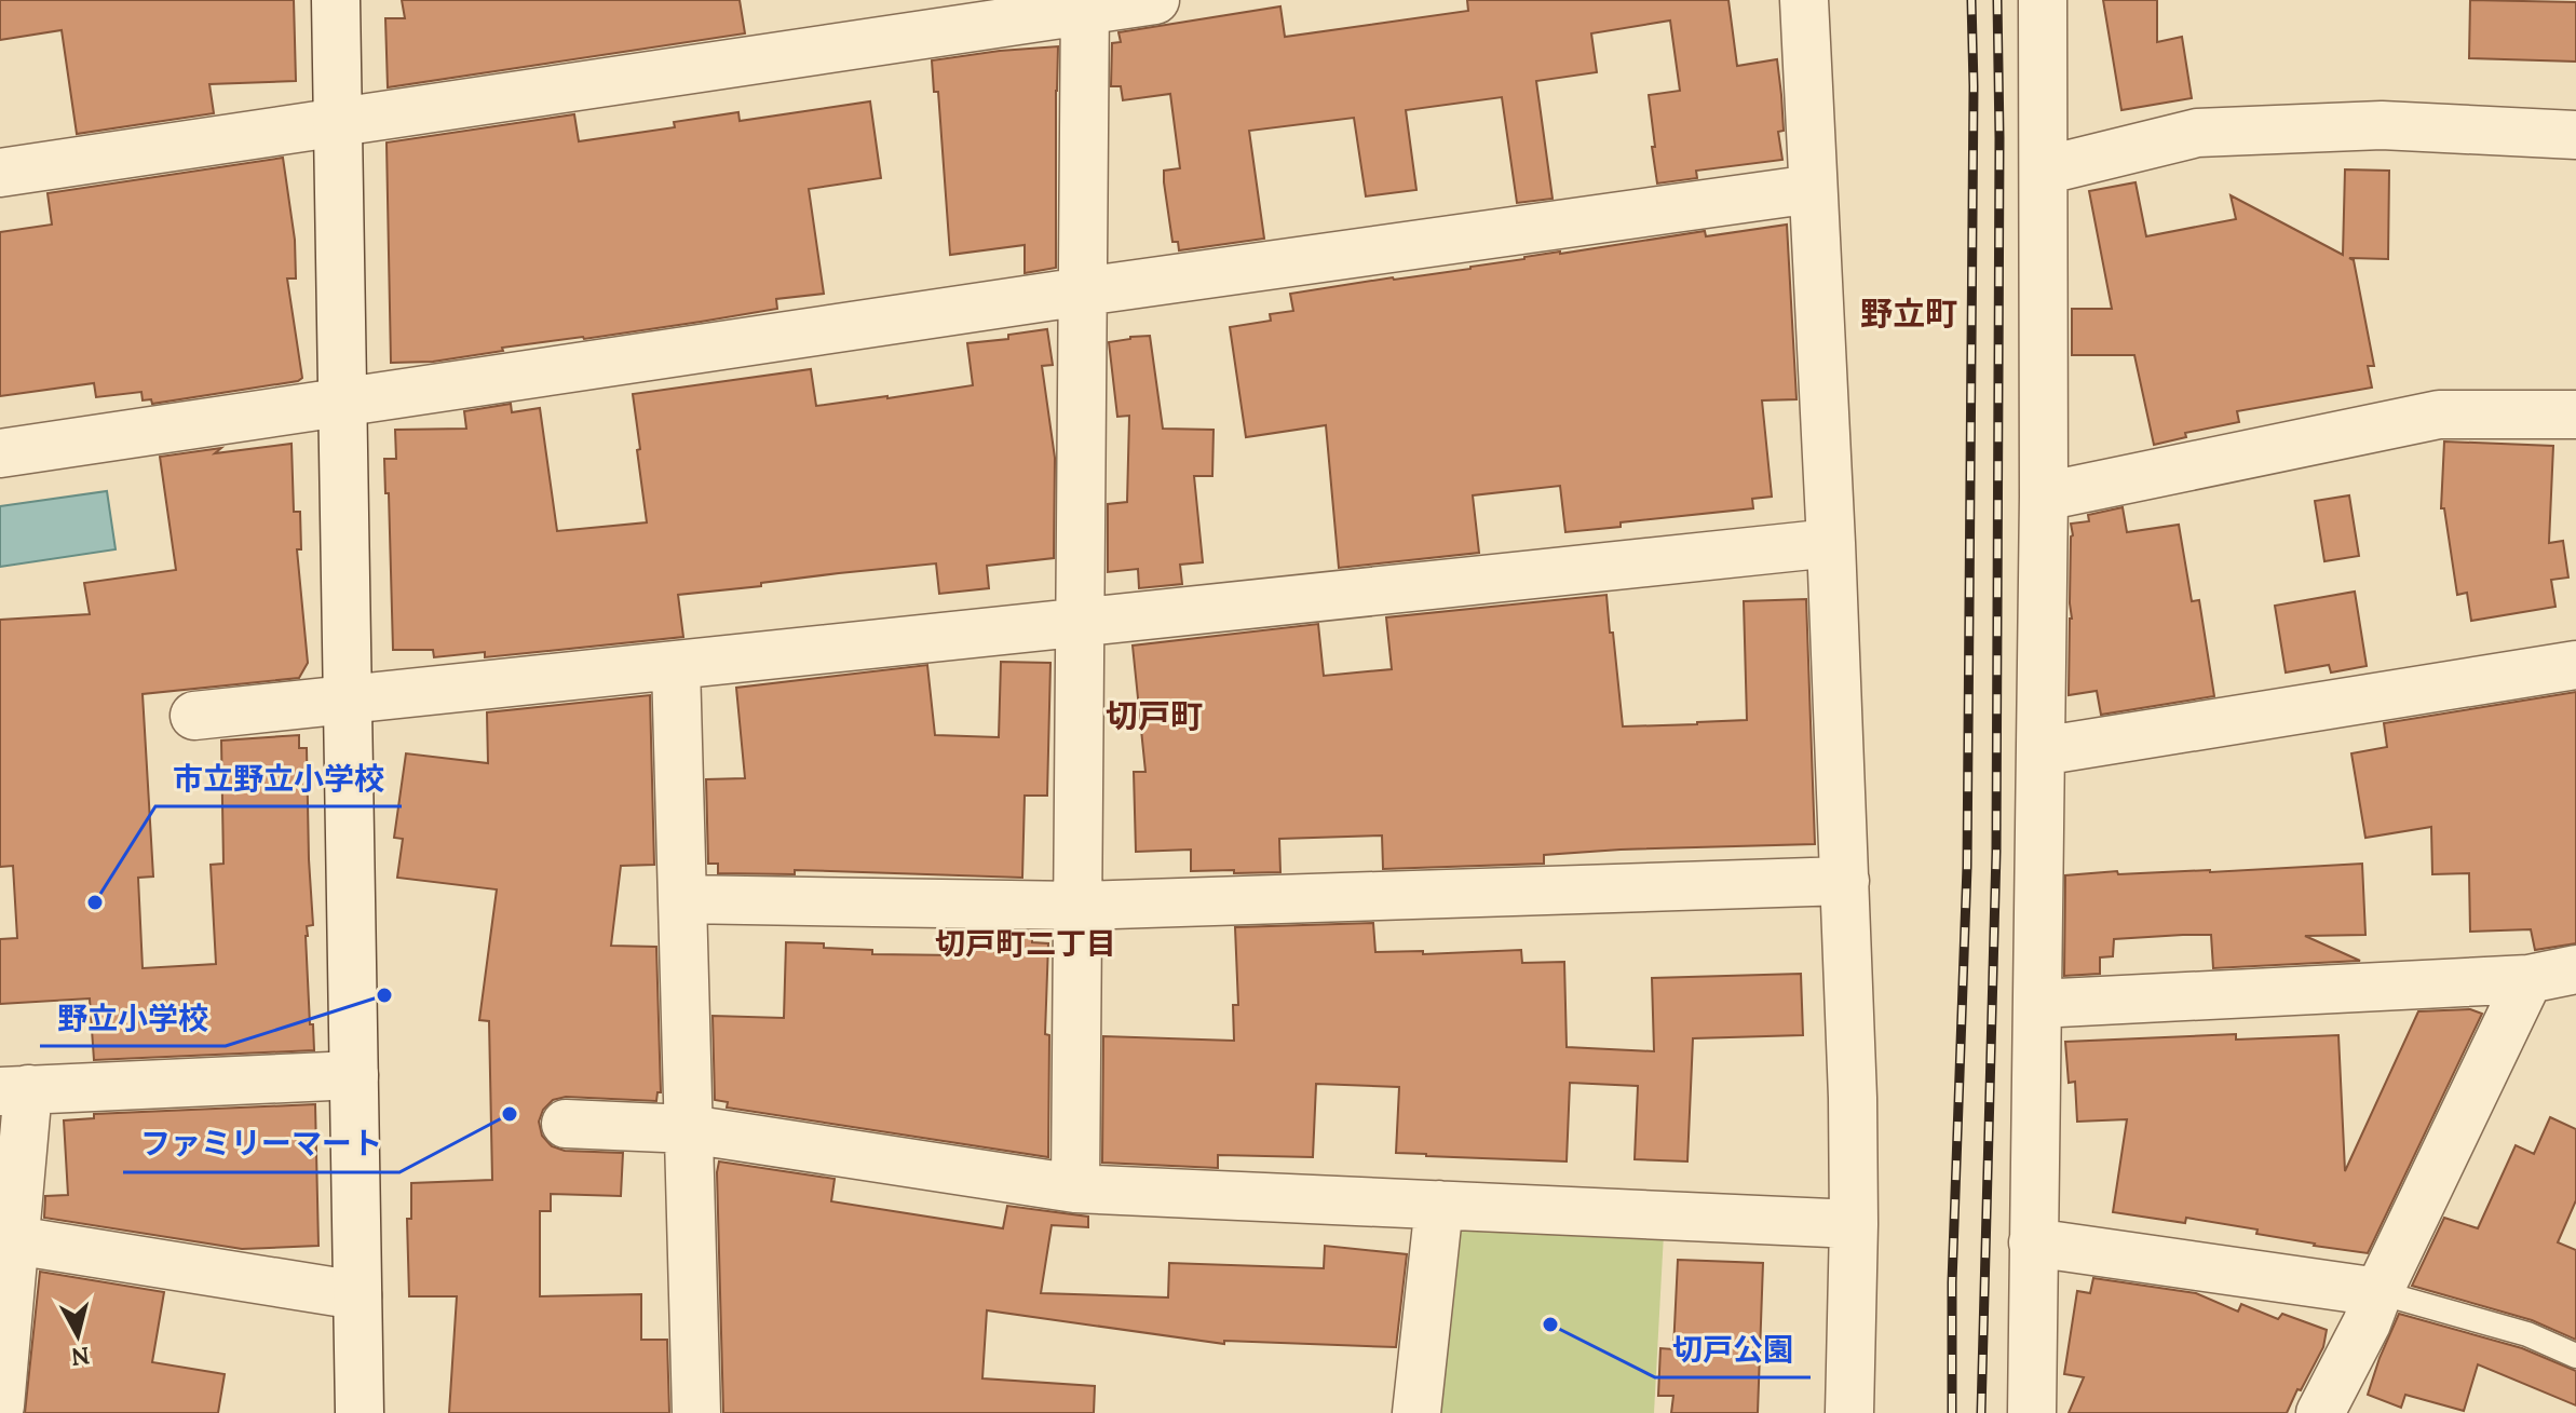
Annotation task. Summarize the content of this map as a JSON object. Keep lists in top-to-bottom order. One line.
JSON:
{"districts":["野立町","切戸町","切戸町二丁目"],"places":["市立野立小学校","野立小学校","ファミリーマート","切戸公園"],"north":"bottom"}
